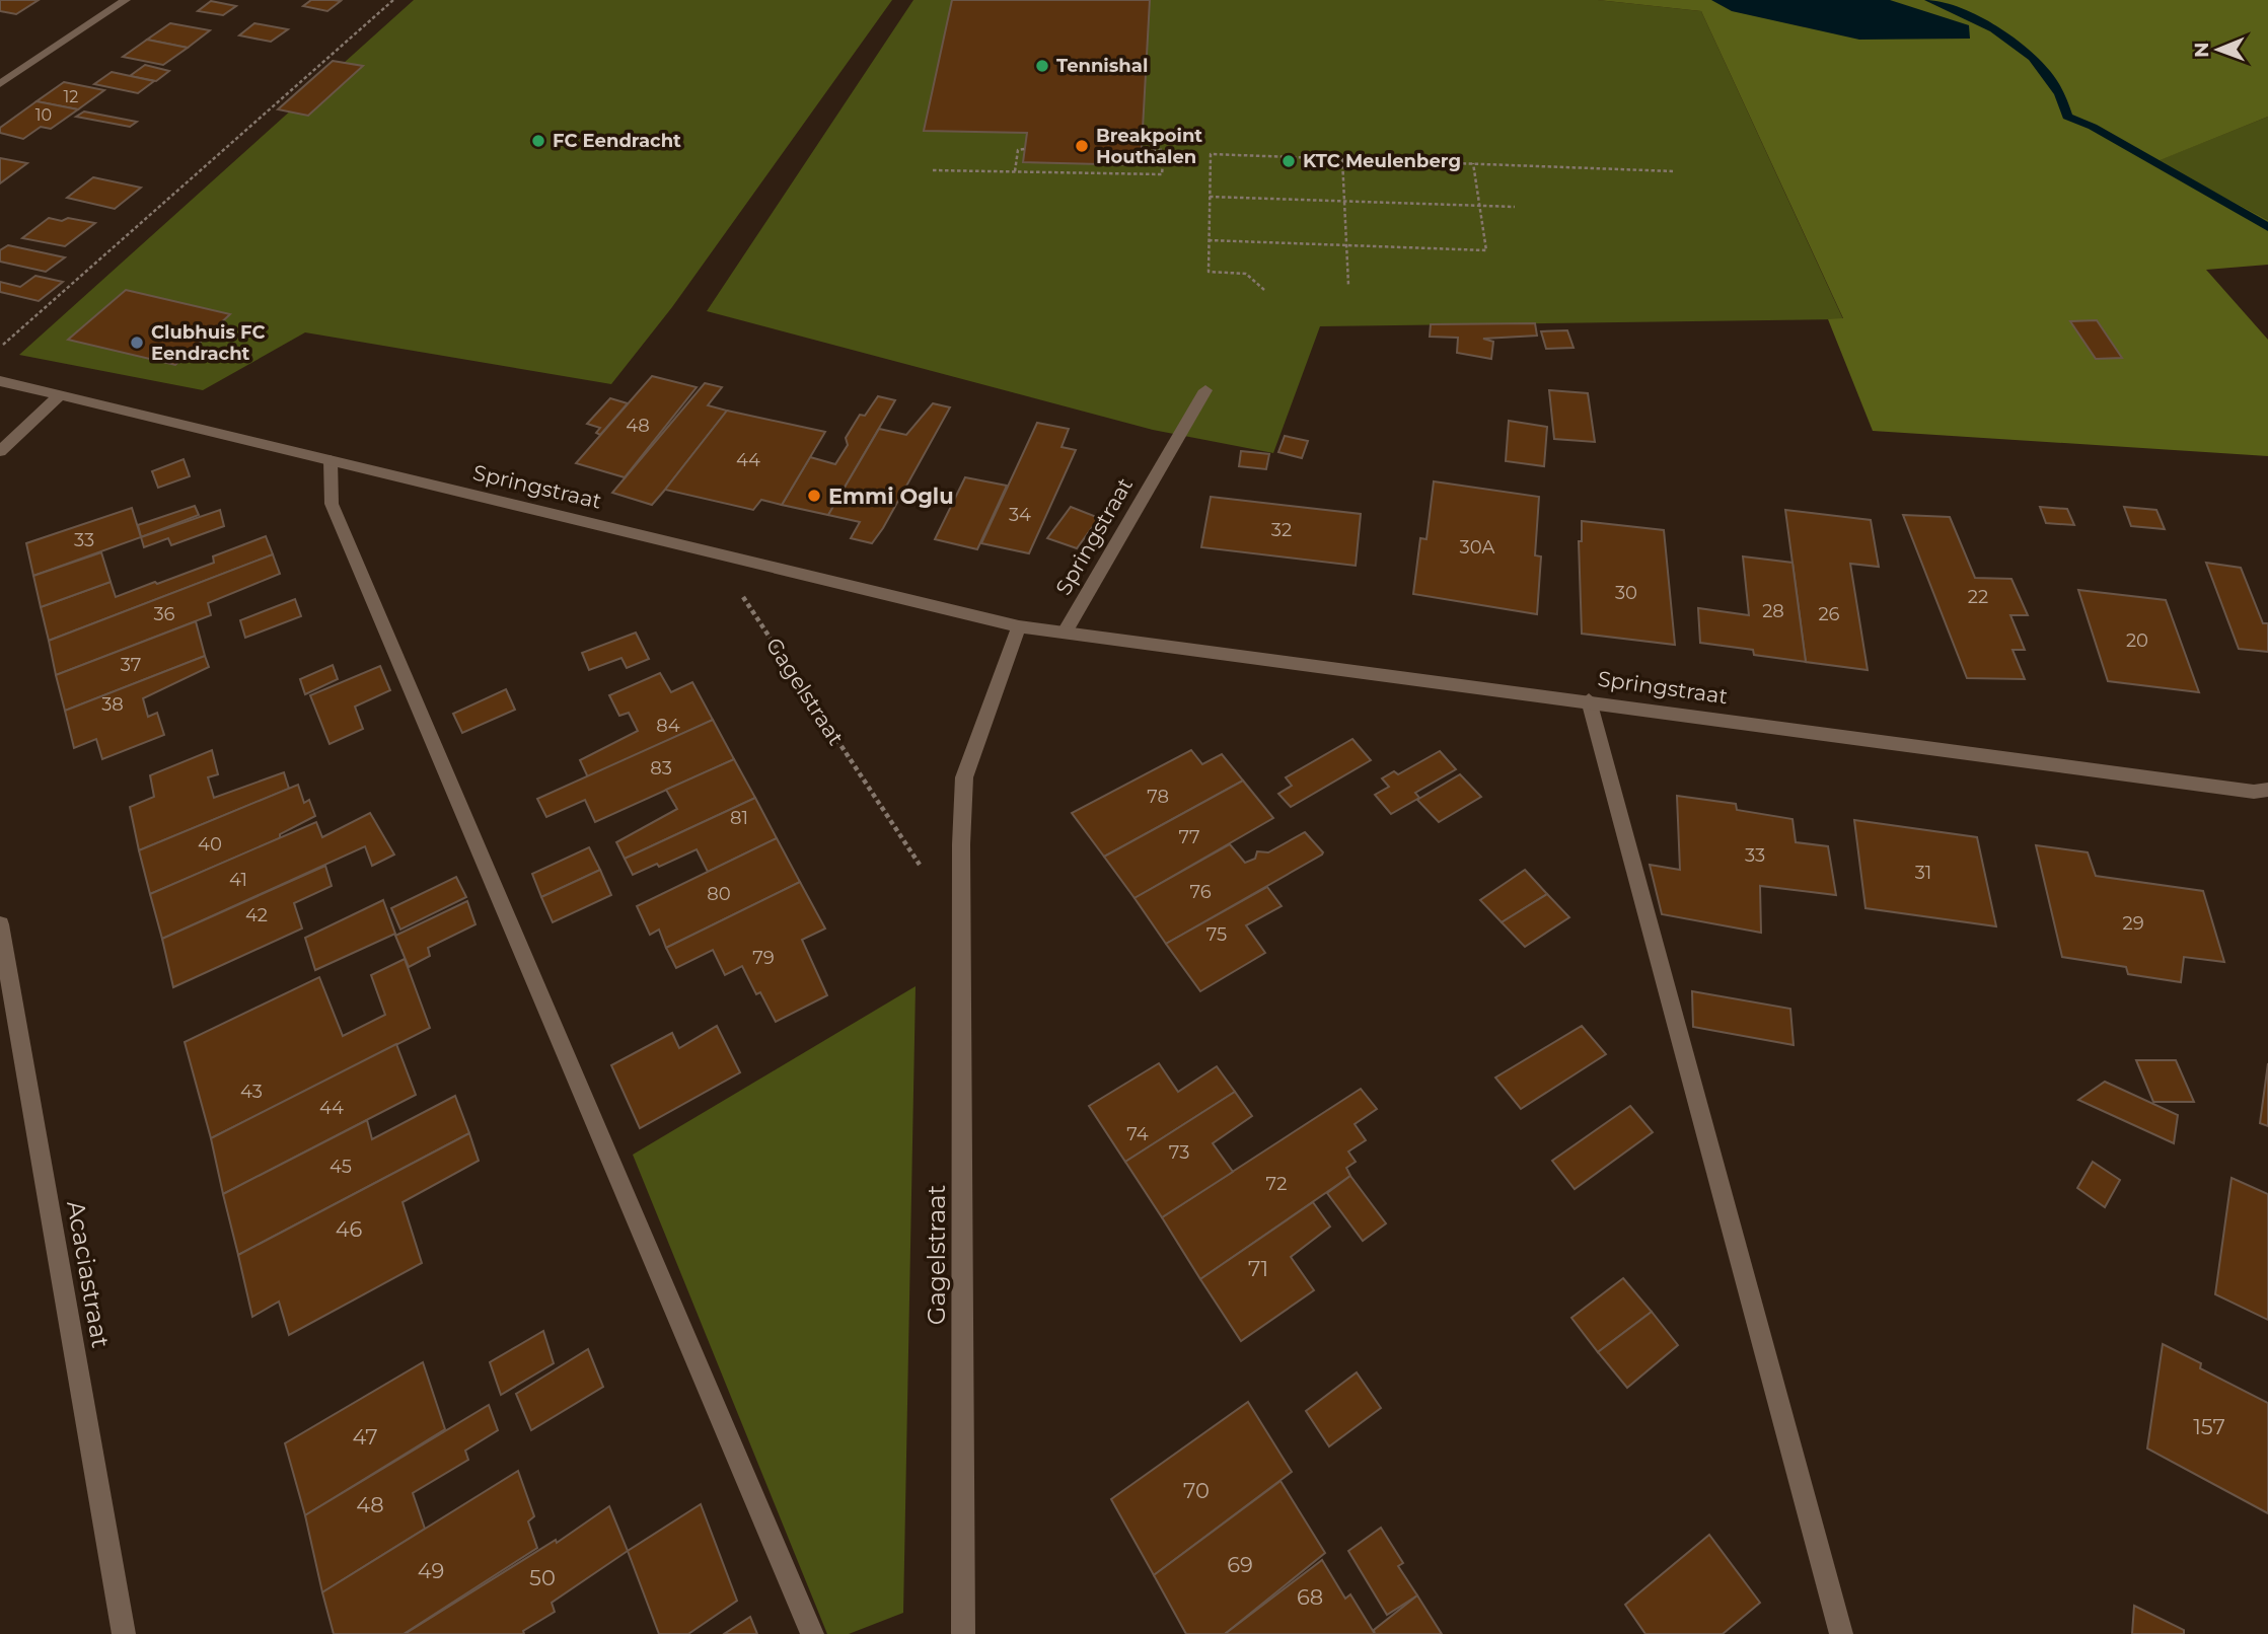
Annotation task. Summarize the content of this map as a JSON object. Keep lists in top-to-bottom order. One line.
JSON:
{"streets":{"street":["Springstraat","Gagelstraat","Acaciastraat"]},"crossings":[["Springstraat","Gagelstraat"]],"places":["Tennishal","FC Eendracht","Breakpoint Houthalen","KTC Meulenberg","Clubhuis FC Eendracht","Emmi Oglu"],"house_numbers":["12","10","48","44","34","32","33","30A","30","22","28","36","26","20","37","38","84","83","78","81","77","40","33","31","41","76","80","42","29","75","79","43","44","74","73","45","72","46","71","157","47","70","48","69","49","50","68"],"north":"left"}
